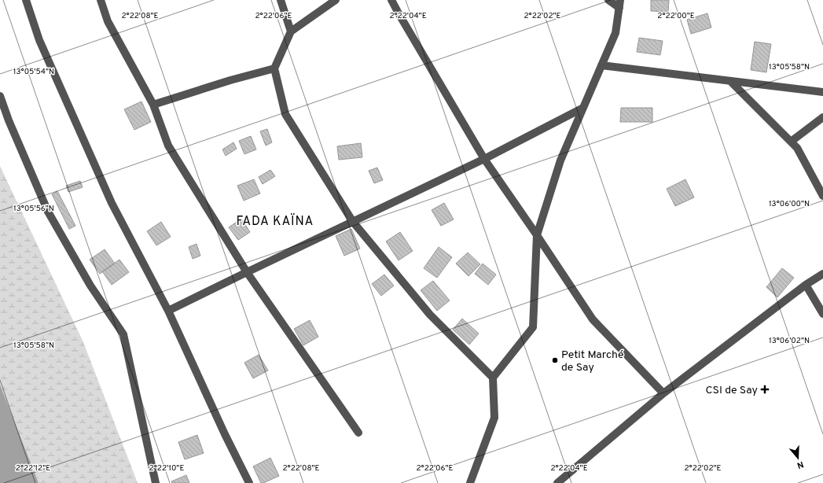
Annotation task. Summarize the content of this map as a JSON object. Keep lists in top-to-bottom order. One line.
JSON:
{"districts":["FADA KAÏNA"],"places":{"other":["Petit Marché de Say"],"health":["CSI de Say"]},"north":"bottom","coordinates":["2°22'02\"E","2°22'08\"E","2°22'06\"E","2°22'04\"E","2°22'00\"E","13°05'58\"N","13°05'54\"N","13°06'00\"N","13°05'56\"N","13°06'02\"N","2°22'12\"E","2°22'10\"E"]}
